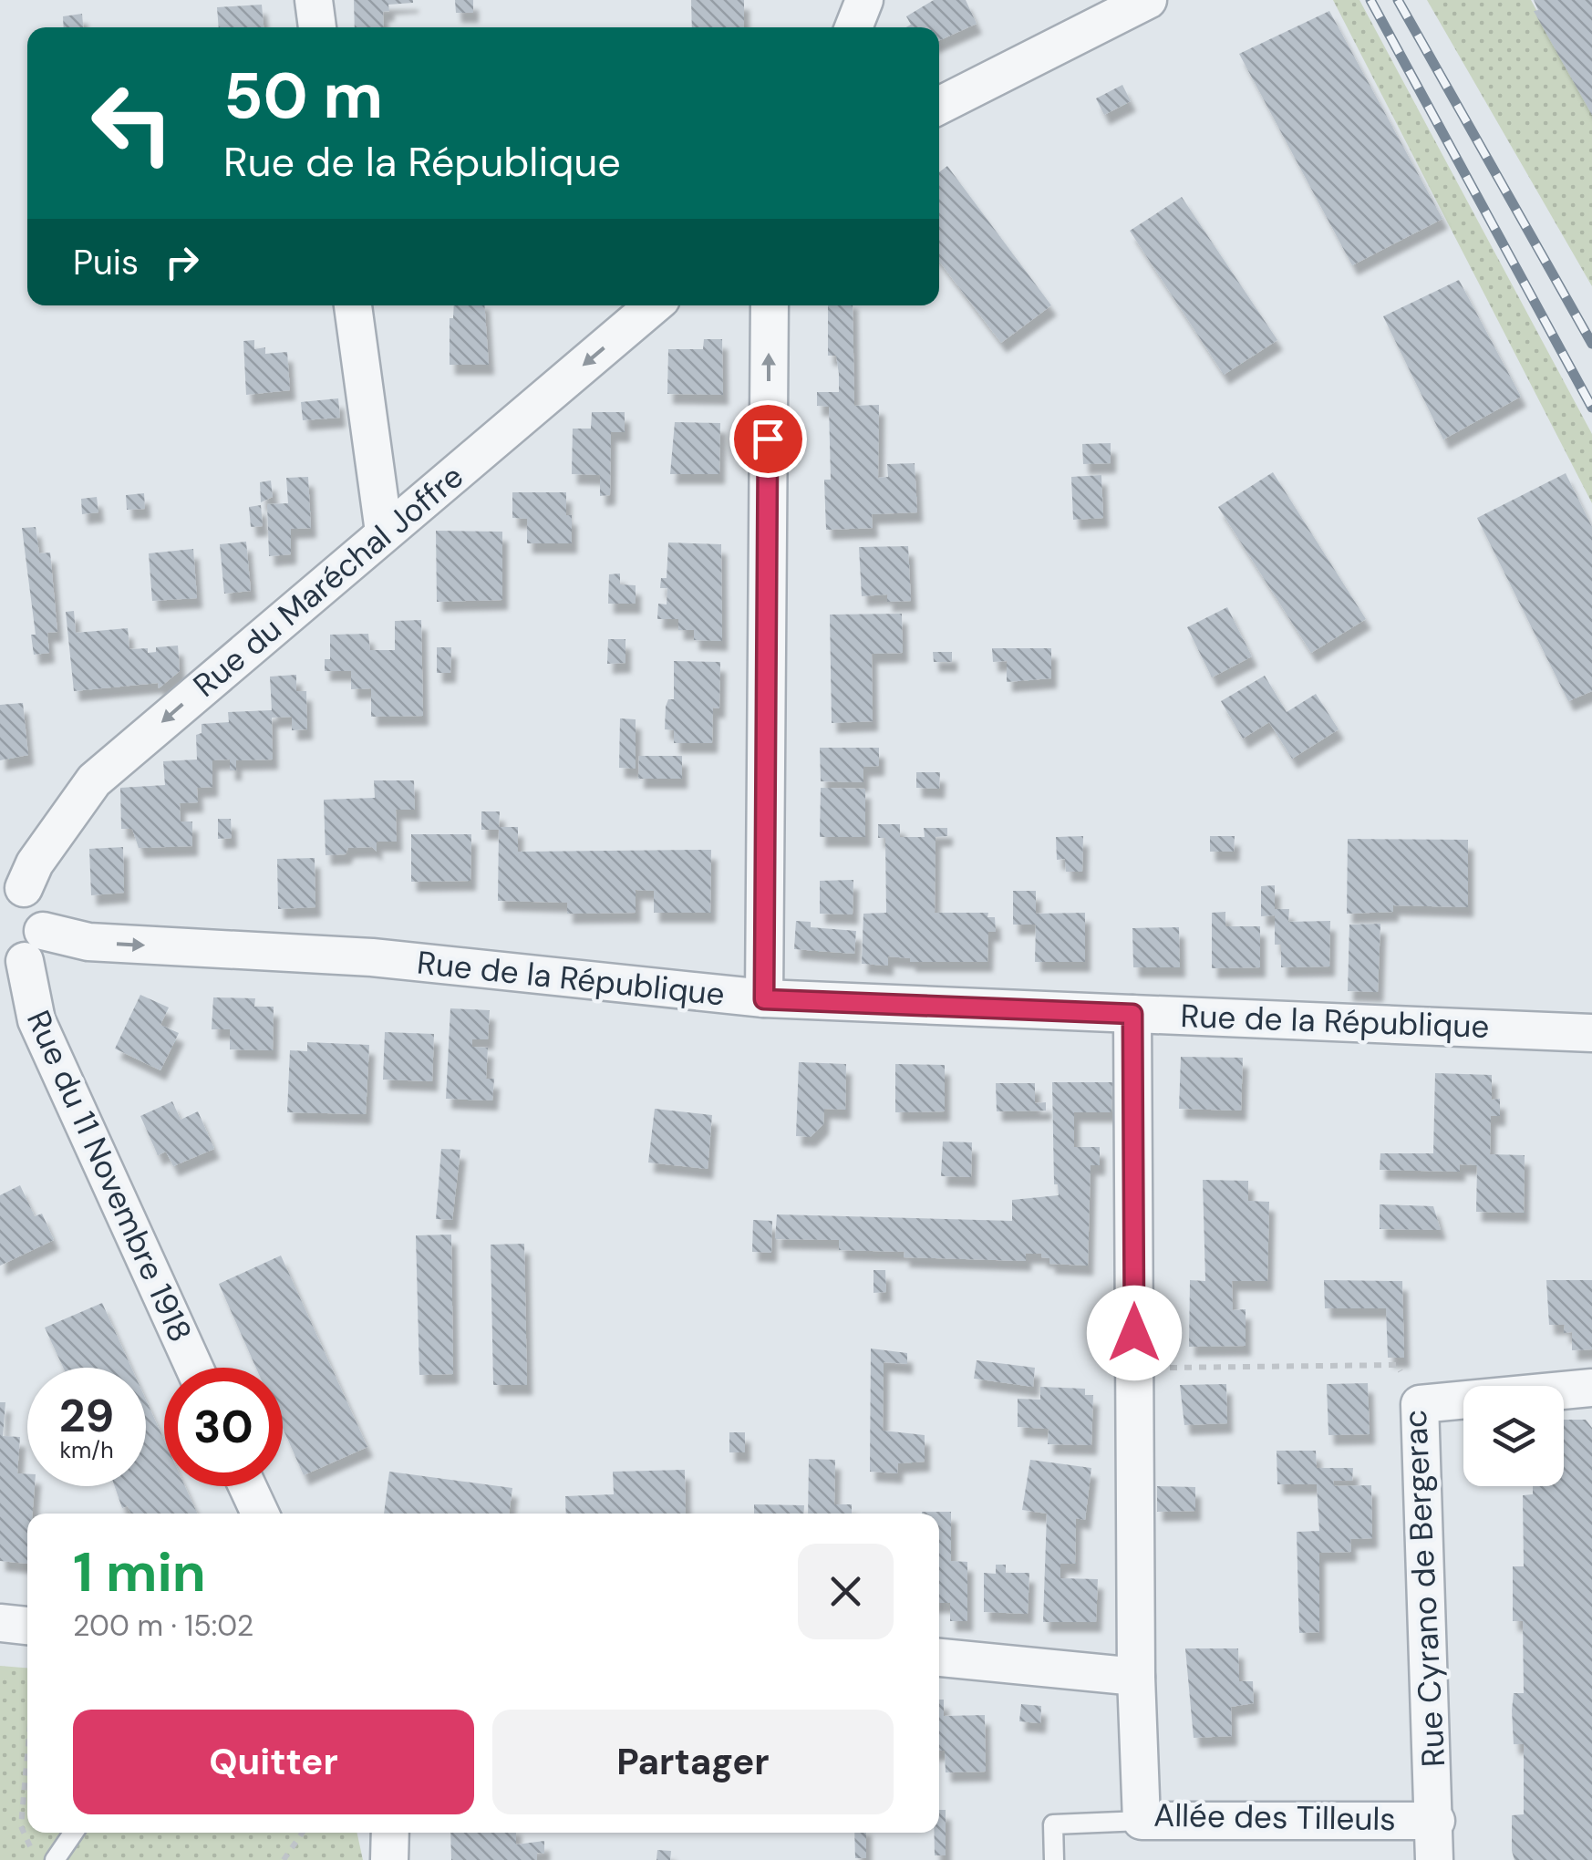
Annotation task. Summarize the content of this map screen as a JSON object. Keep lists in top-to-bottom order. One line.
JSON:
{"streets":{"street":["Rue du Maréchal Joffre","Rue de la République","Rue du 11 Novembre 1918","Rue Cyrano de Bergerac","Allée des Tilleuls"]},"crossings":[["Rue du Maréchal Joffre","Rue du 11 Novembre 1918"],["Rue de la République","Rue du 11 Novembre 1918"],["Rue de la République","Allée des Tilleuls"],["Rue Cyrano de Bergerac","Allée des Tilleuls"]],"one_way":["Rue du Maréchal Joffre","Rue de la République"],"page":{"turn":["50 m","Rue de la République"],"then":"Puis","speed":"29 km/h","limit":"30","heading":["1 min","200 m · 15:02"],"buttons":["Quitter","Partager"]}}
